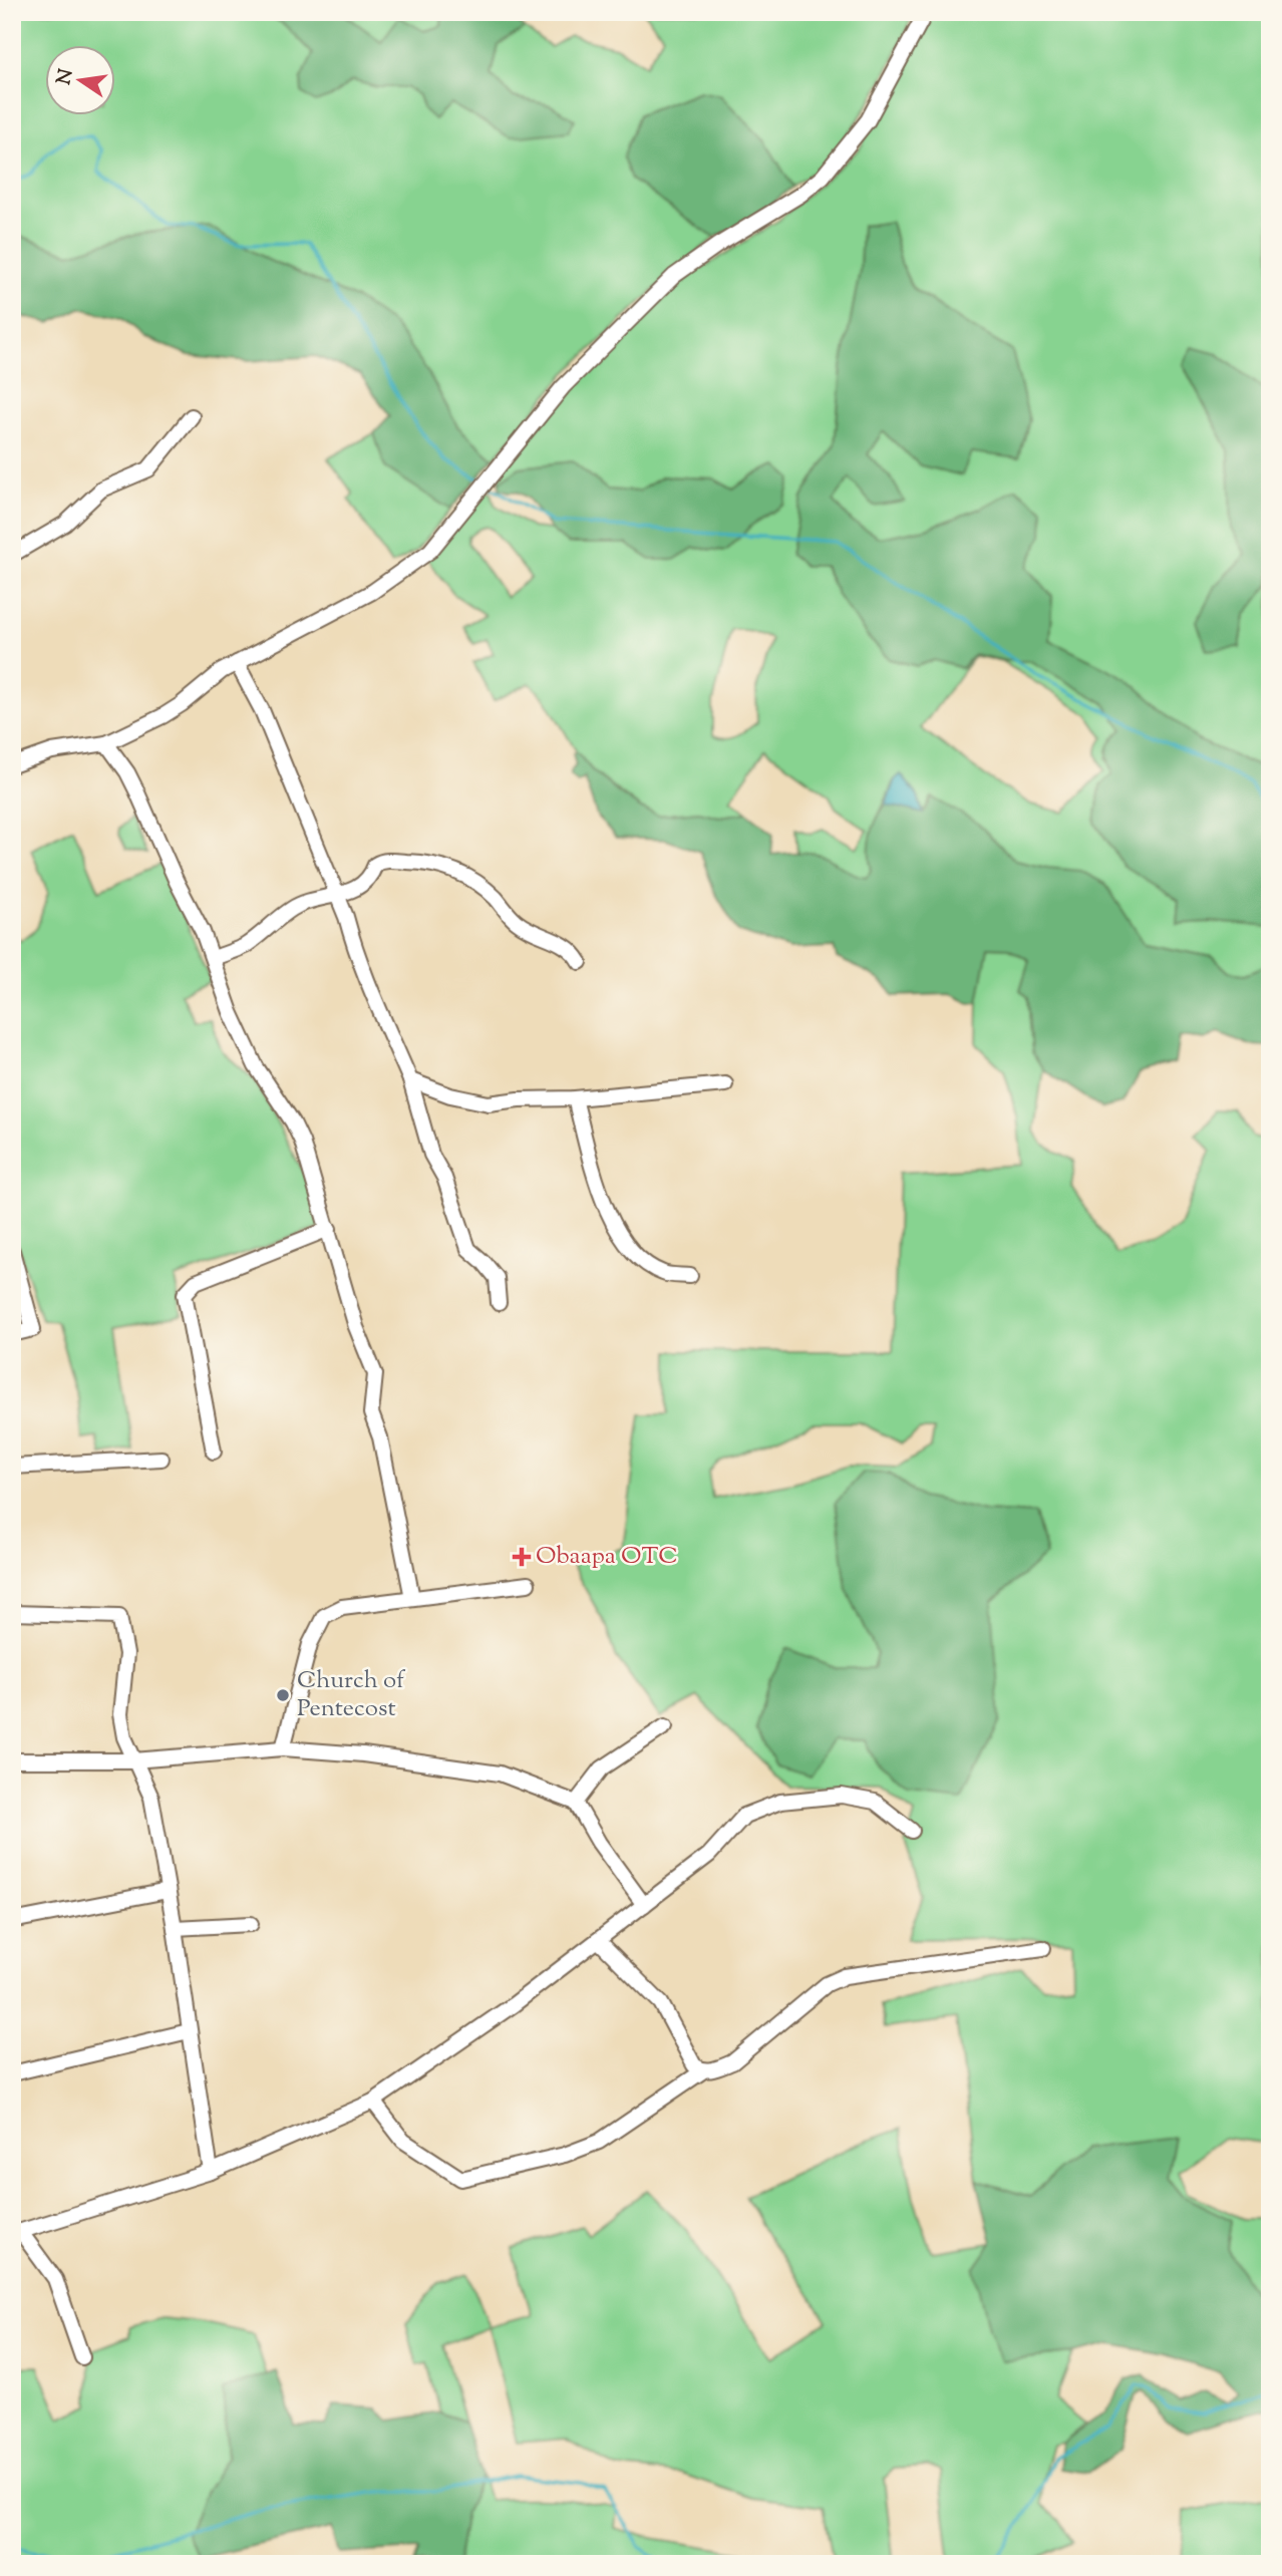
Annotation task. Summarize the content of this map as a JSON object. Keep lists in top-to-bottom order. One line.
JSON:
{"places":{"health":["Obaapa OTC"],"other":["Church of Pentecost"]},"north":"left"}
